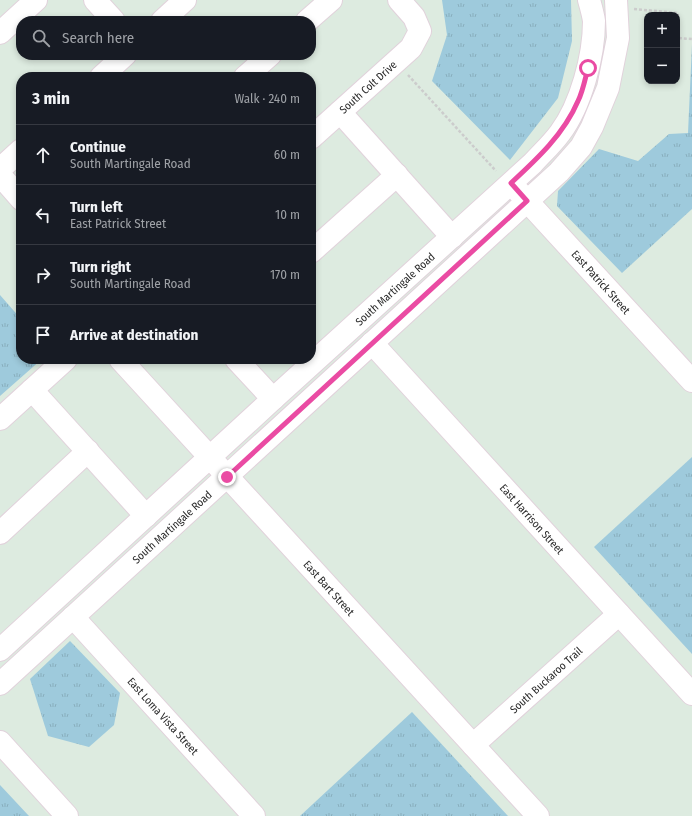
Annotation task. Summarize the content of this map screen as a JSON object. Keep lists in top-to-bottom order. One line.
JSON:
{"streets":{"street":["South Colt Drive","East Patrick Street","South Martingale Road","East Harrison Street","East Bart Street","South Buckaroo Trail","East Loma Vista Street"]},"crossings":[["East Patrick Street","South Martingale Road"],["South Martingale Road","East Harrison Street"],["South Martingale Road","East Bart Street"],["South Martingale Road","East Loma Vista Street"],["East Harrison Street","South Buckaroo Trail"],["East Bart Street","South Buckaroo Trail"]],"page":{"map_buttons":["+","−"],"search":"Search here","heading":["3 min","Walk · 240 m"],"list":[["Continue","South Martingale Road","60 m"],["Turn left","East Patrick Street","10 m"],["Turn right","South Martingale Road","170 m"],"Arrive at destination"]}}
